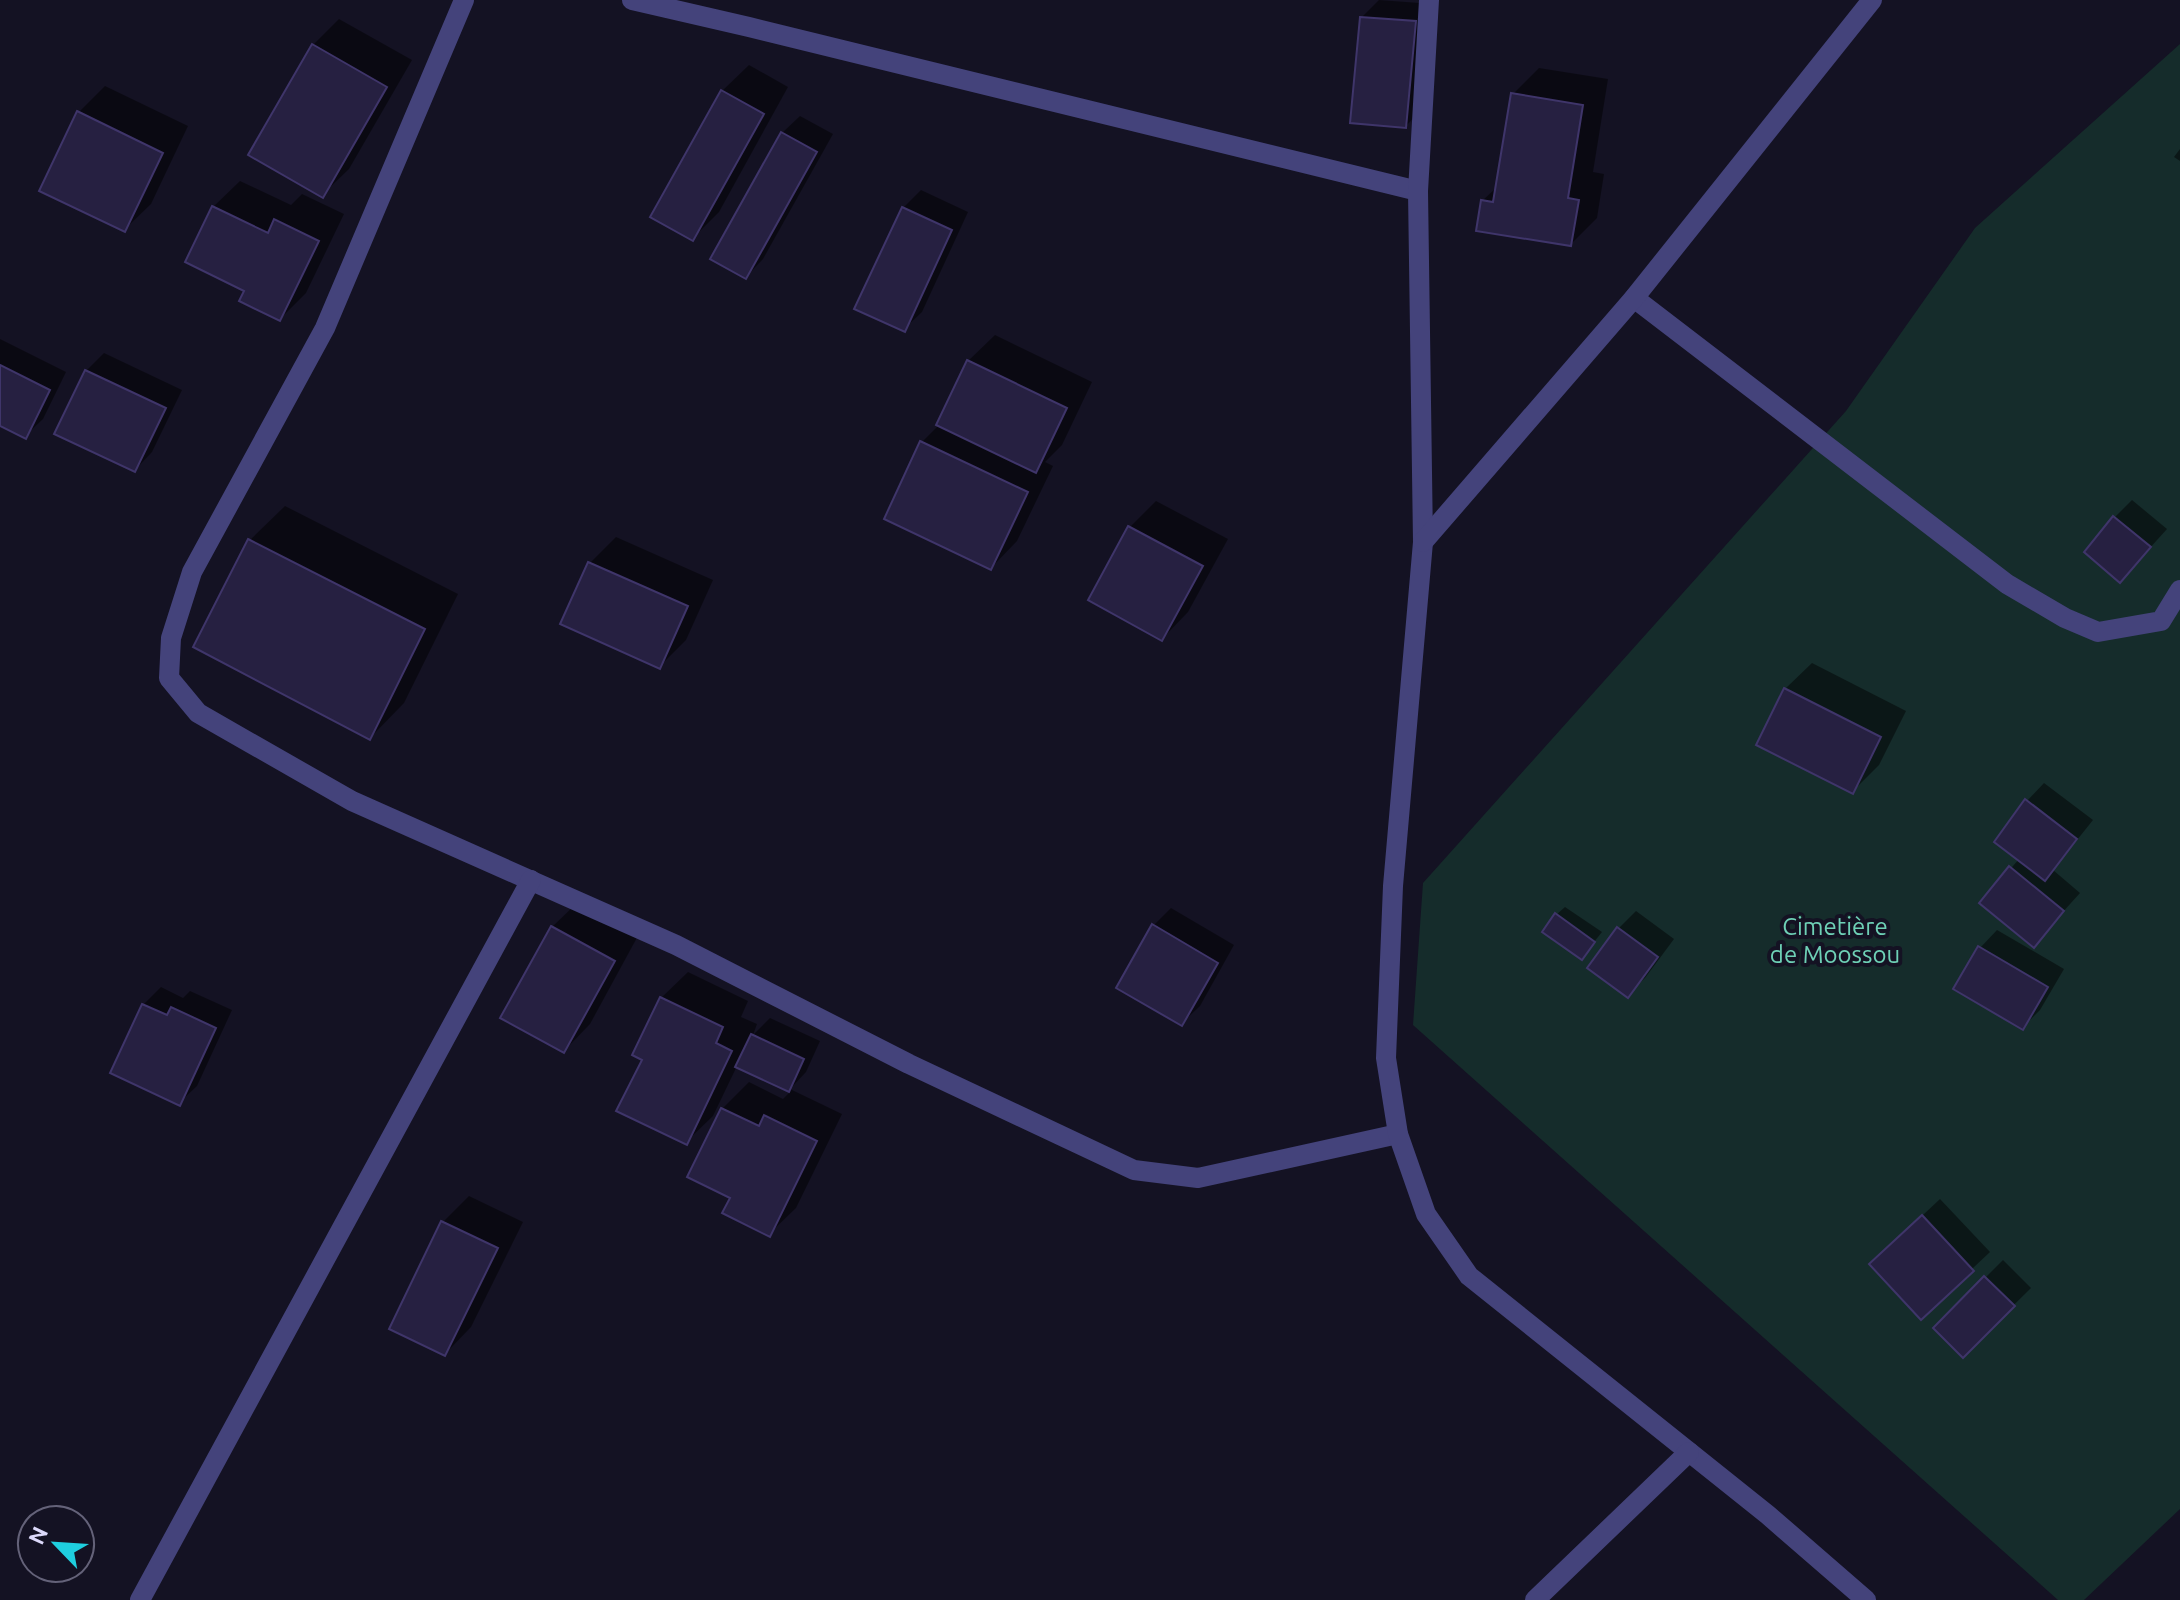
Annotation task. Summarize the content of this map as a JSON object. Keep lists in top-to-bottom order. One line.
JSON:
{"parks":["Cimetière de Moossou"],"north":"top left"}
